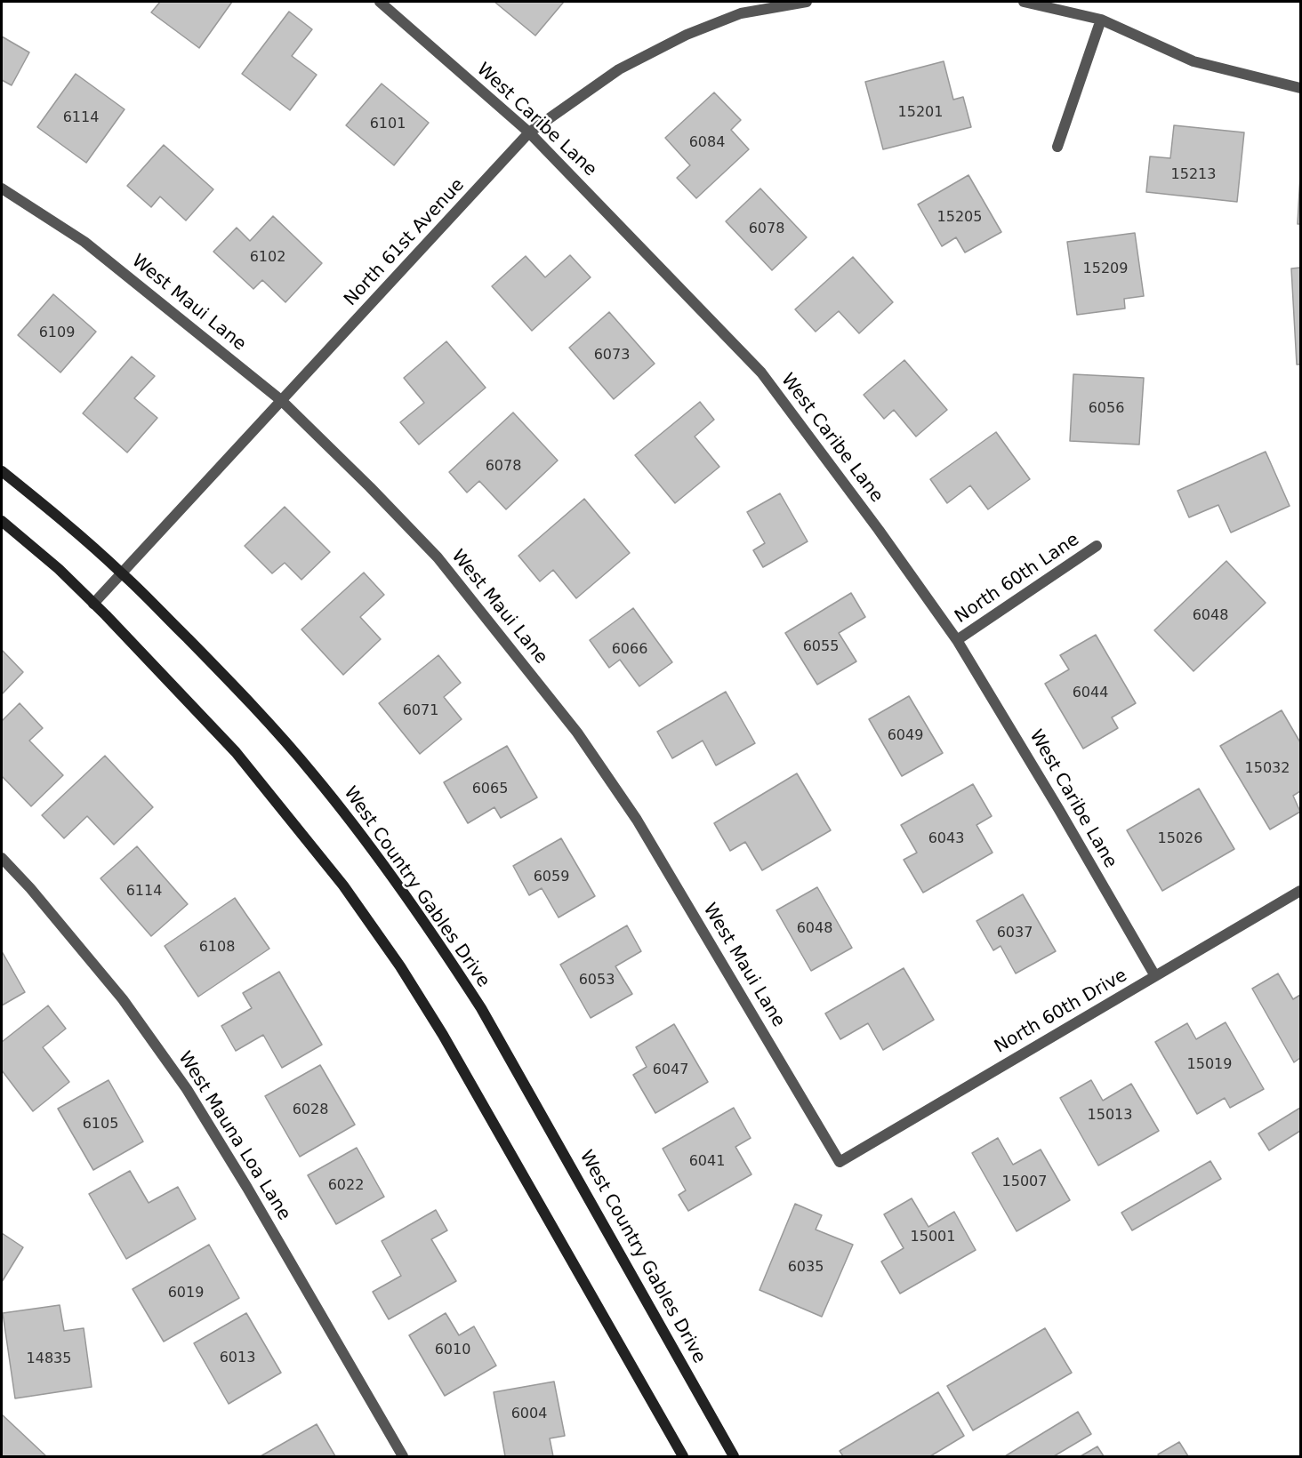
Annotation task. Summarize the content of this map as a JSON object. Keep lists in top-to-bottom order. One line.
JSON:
{"streets":{"street":["West Caribe Lane","North 61st Avenue","West Maui Lane","North 60th Lane","West Country Gables Drive","North 60th Drive","West Mauna Loa Lane"]},"crossings":[["West Caribe Lane","North 61st Avenue"],["West Caribe Lane","North 60th Lane"],["West Caribe Lane","North 60th Drive"],["North 61st Avenue","West Maui Lane"],["North 61st Avenue","West Country Gables Drive"],["West Maui Lane","North 60th Drive"]],"house_numbers":["15201","6114","6101","6084","15213","15205","6078","6102","15209","6109","6073","6056","6078","6048","6055","6066","6044","6071","6049","15032","6065","6043","15026","6059","6114","6048","6037","6108","6053","15019","6047","6028","15013","6105","6041","15007","6022","15001","6035","6019","6010","6013","14835","6004"]}
